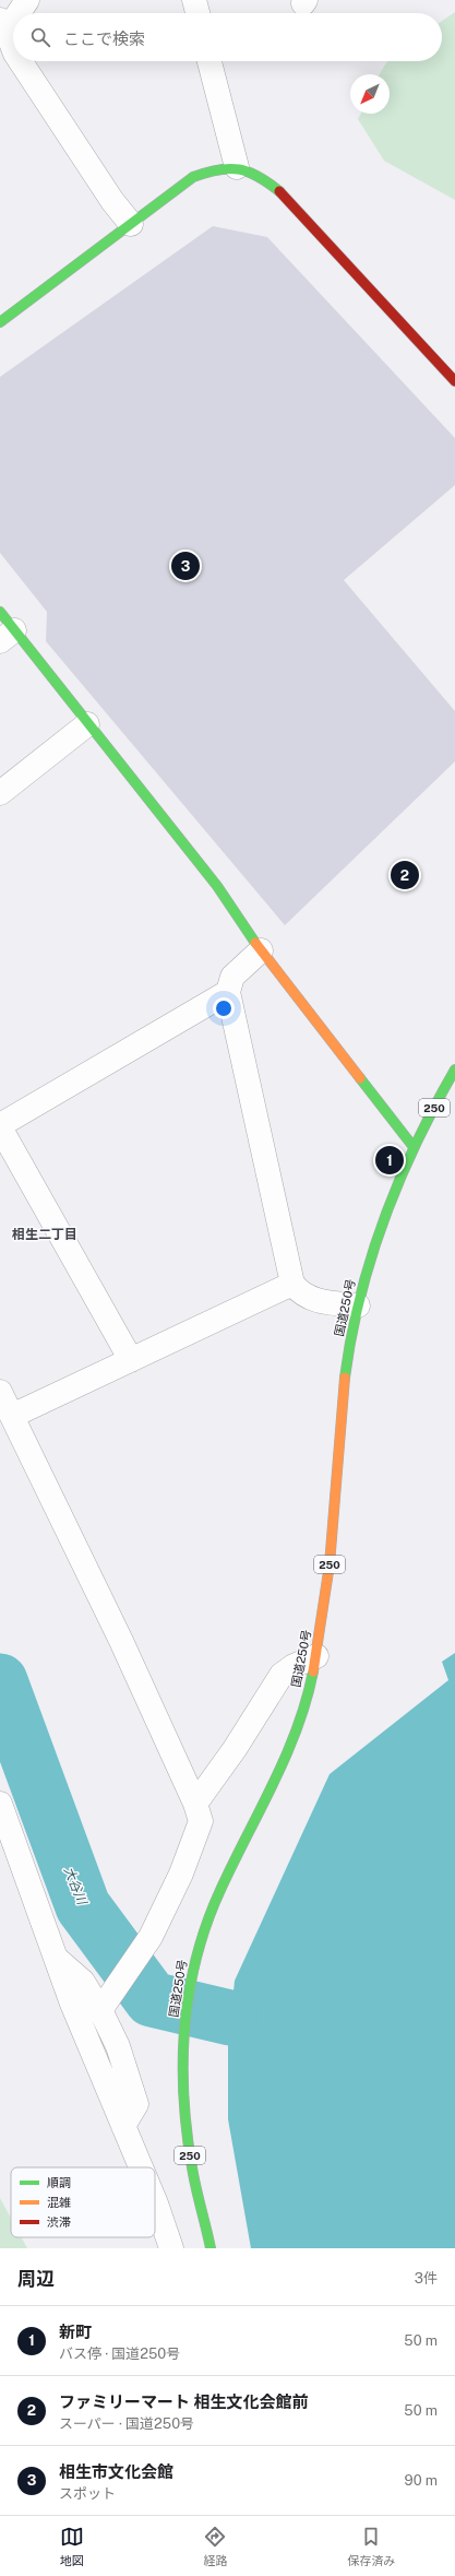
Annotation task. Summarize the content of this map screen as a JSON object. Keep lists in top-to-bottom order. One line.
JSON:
{"streets":{"main road":["250","国道250号"]},"districts":["相生二丁目"],"water":["大谷川"],"legend":["順調","混雑","渋滞"],"north":"bottom left","page":{"search":"ここで検索","pins":["3","2","1"],"heading":["周辺","3件"],"list":[{"mark":"1","name":"新町","note":"バス停 · 国道250号","value":"50 m"},{"mark":"2","name":"ファミリーマート 相生文化会館前","note":"スーパー · 国道250号","value":"50 m"},{"mark":"3","name":"相生市文化会館","note":"スポット","value":"90 m"}],"nav":["地図","経路","保存済み"]}}
